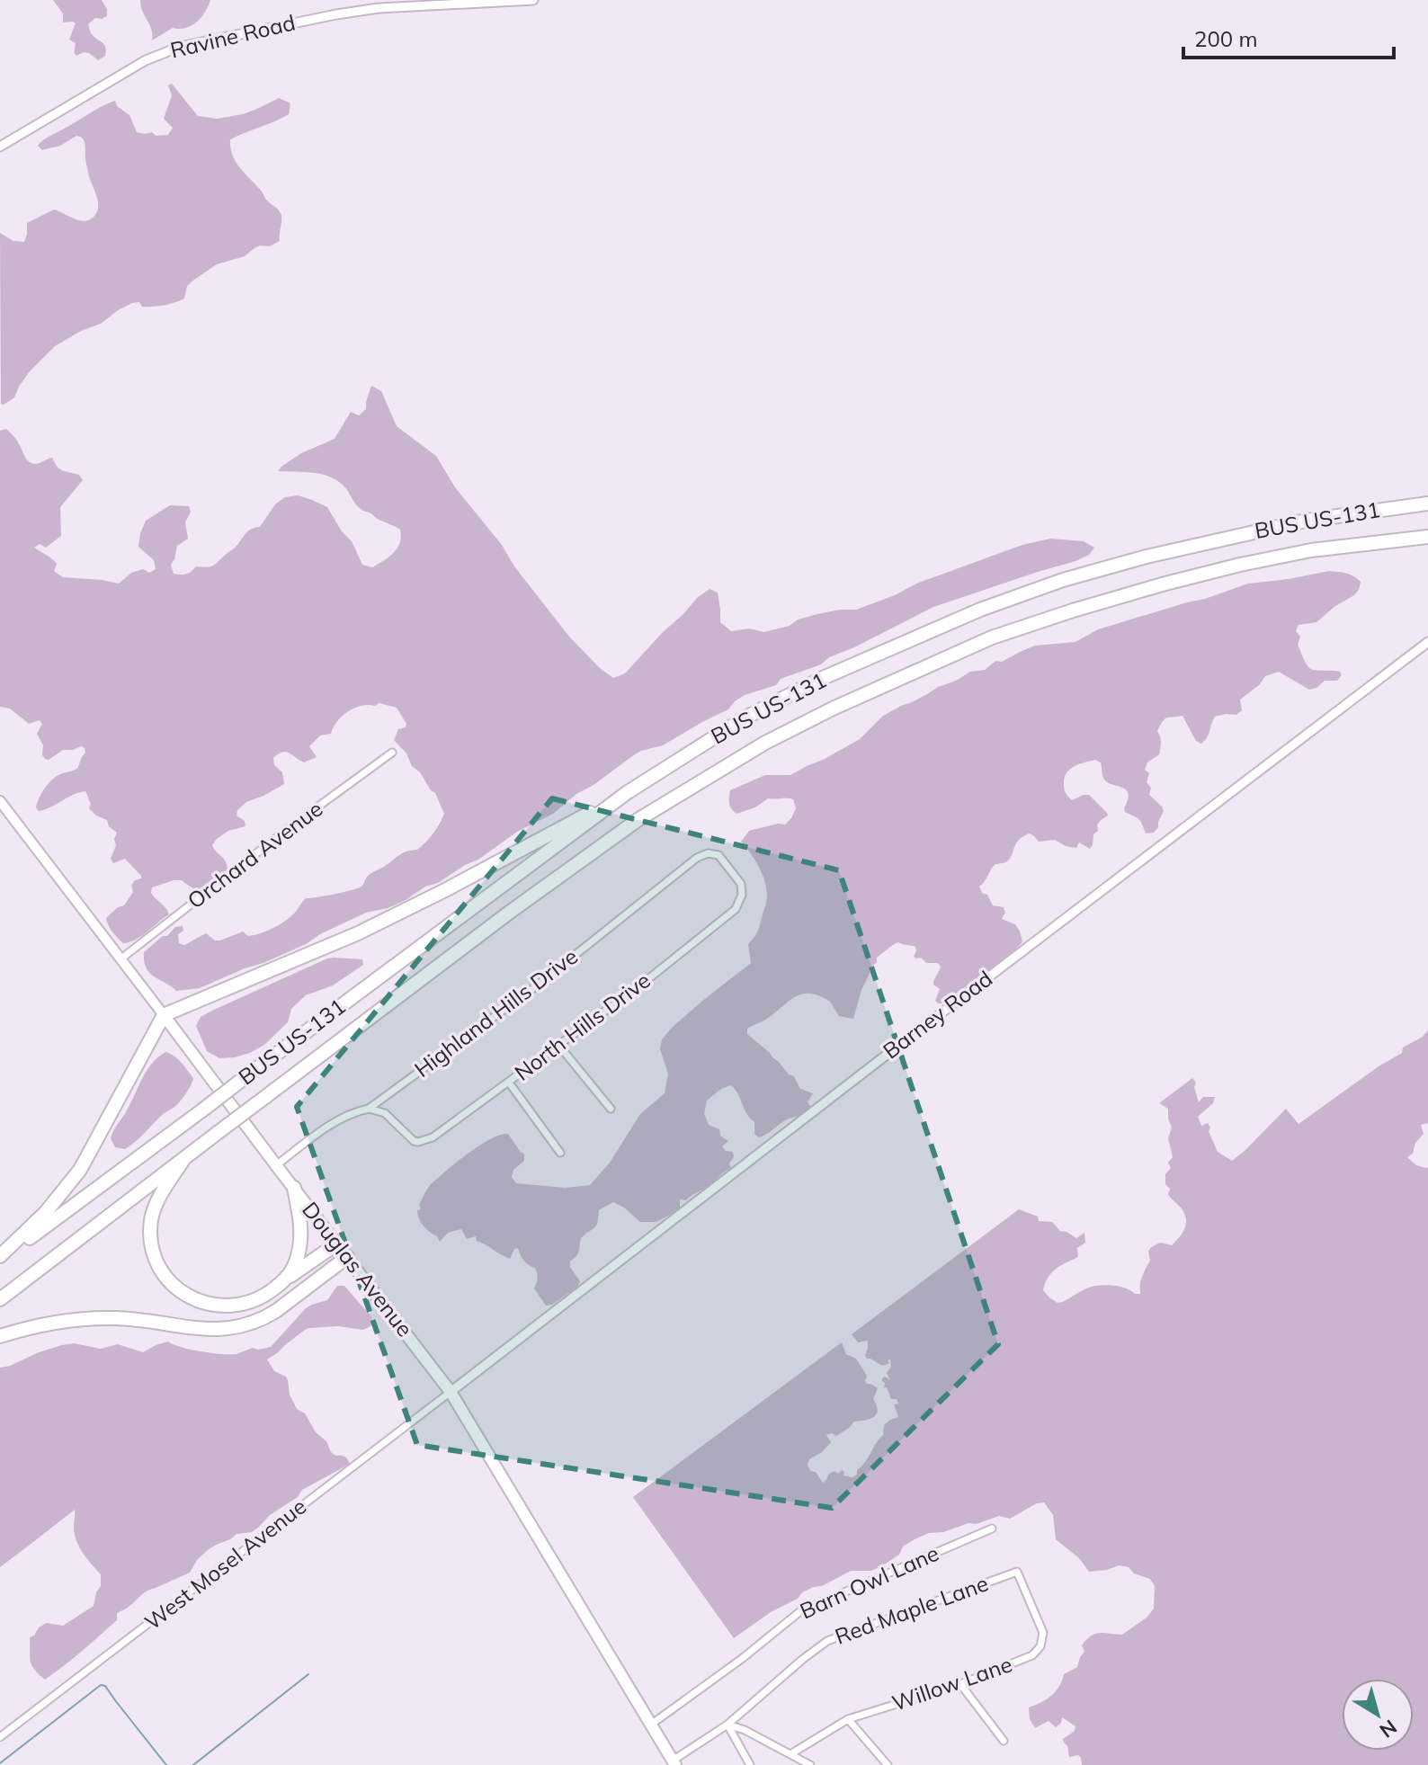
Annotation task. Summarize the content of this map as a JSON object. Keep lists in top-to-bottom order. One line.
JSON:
{"streets":{"highway":["BUS US-131"],"main road":["Douglas Avenue"],"street":["Ravine Road","Orchard Avenue","Highland Hills Drive","Barney Road","North Hills Drive","West Mosel Avenue","Barn Owl Lane","Red Maple Lane","Willow Lane"]},"crossings":[["Orchard Avenue","Douglas Avenue"],["Highland Hills Drive","North Hills Drive"],["Highland Hills Drive","Douglas Avenue"],["Barney Road","Douglas Avenue"],["Barney Road","West Mosel Avenue"],["Douglas Avenue","West Mosel Avenue"],["Douglas Avenue","Barn Owl Lane"],["Douglas Avenue","Red Maple Lane"],["Red Maple Lane","Willow Lane"]],"scale_bar":"200 m","north":"bottom right"}
